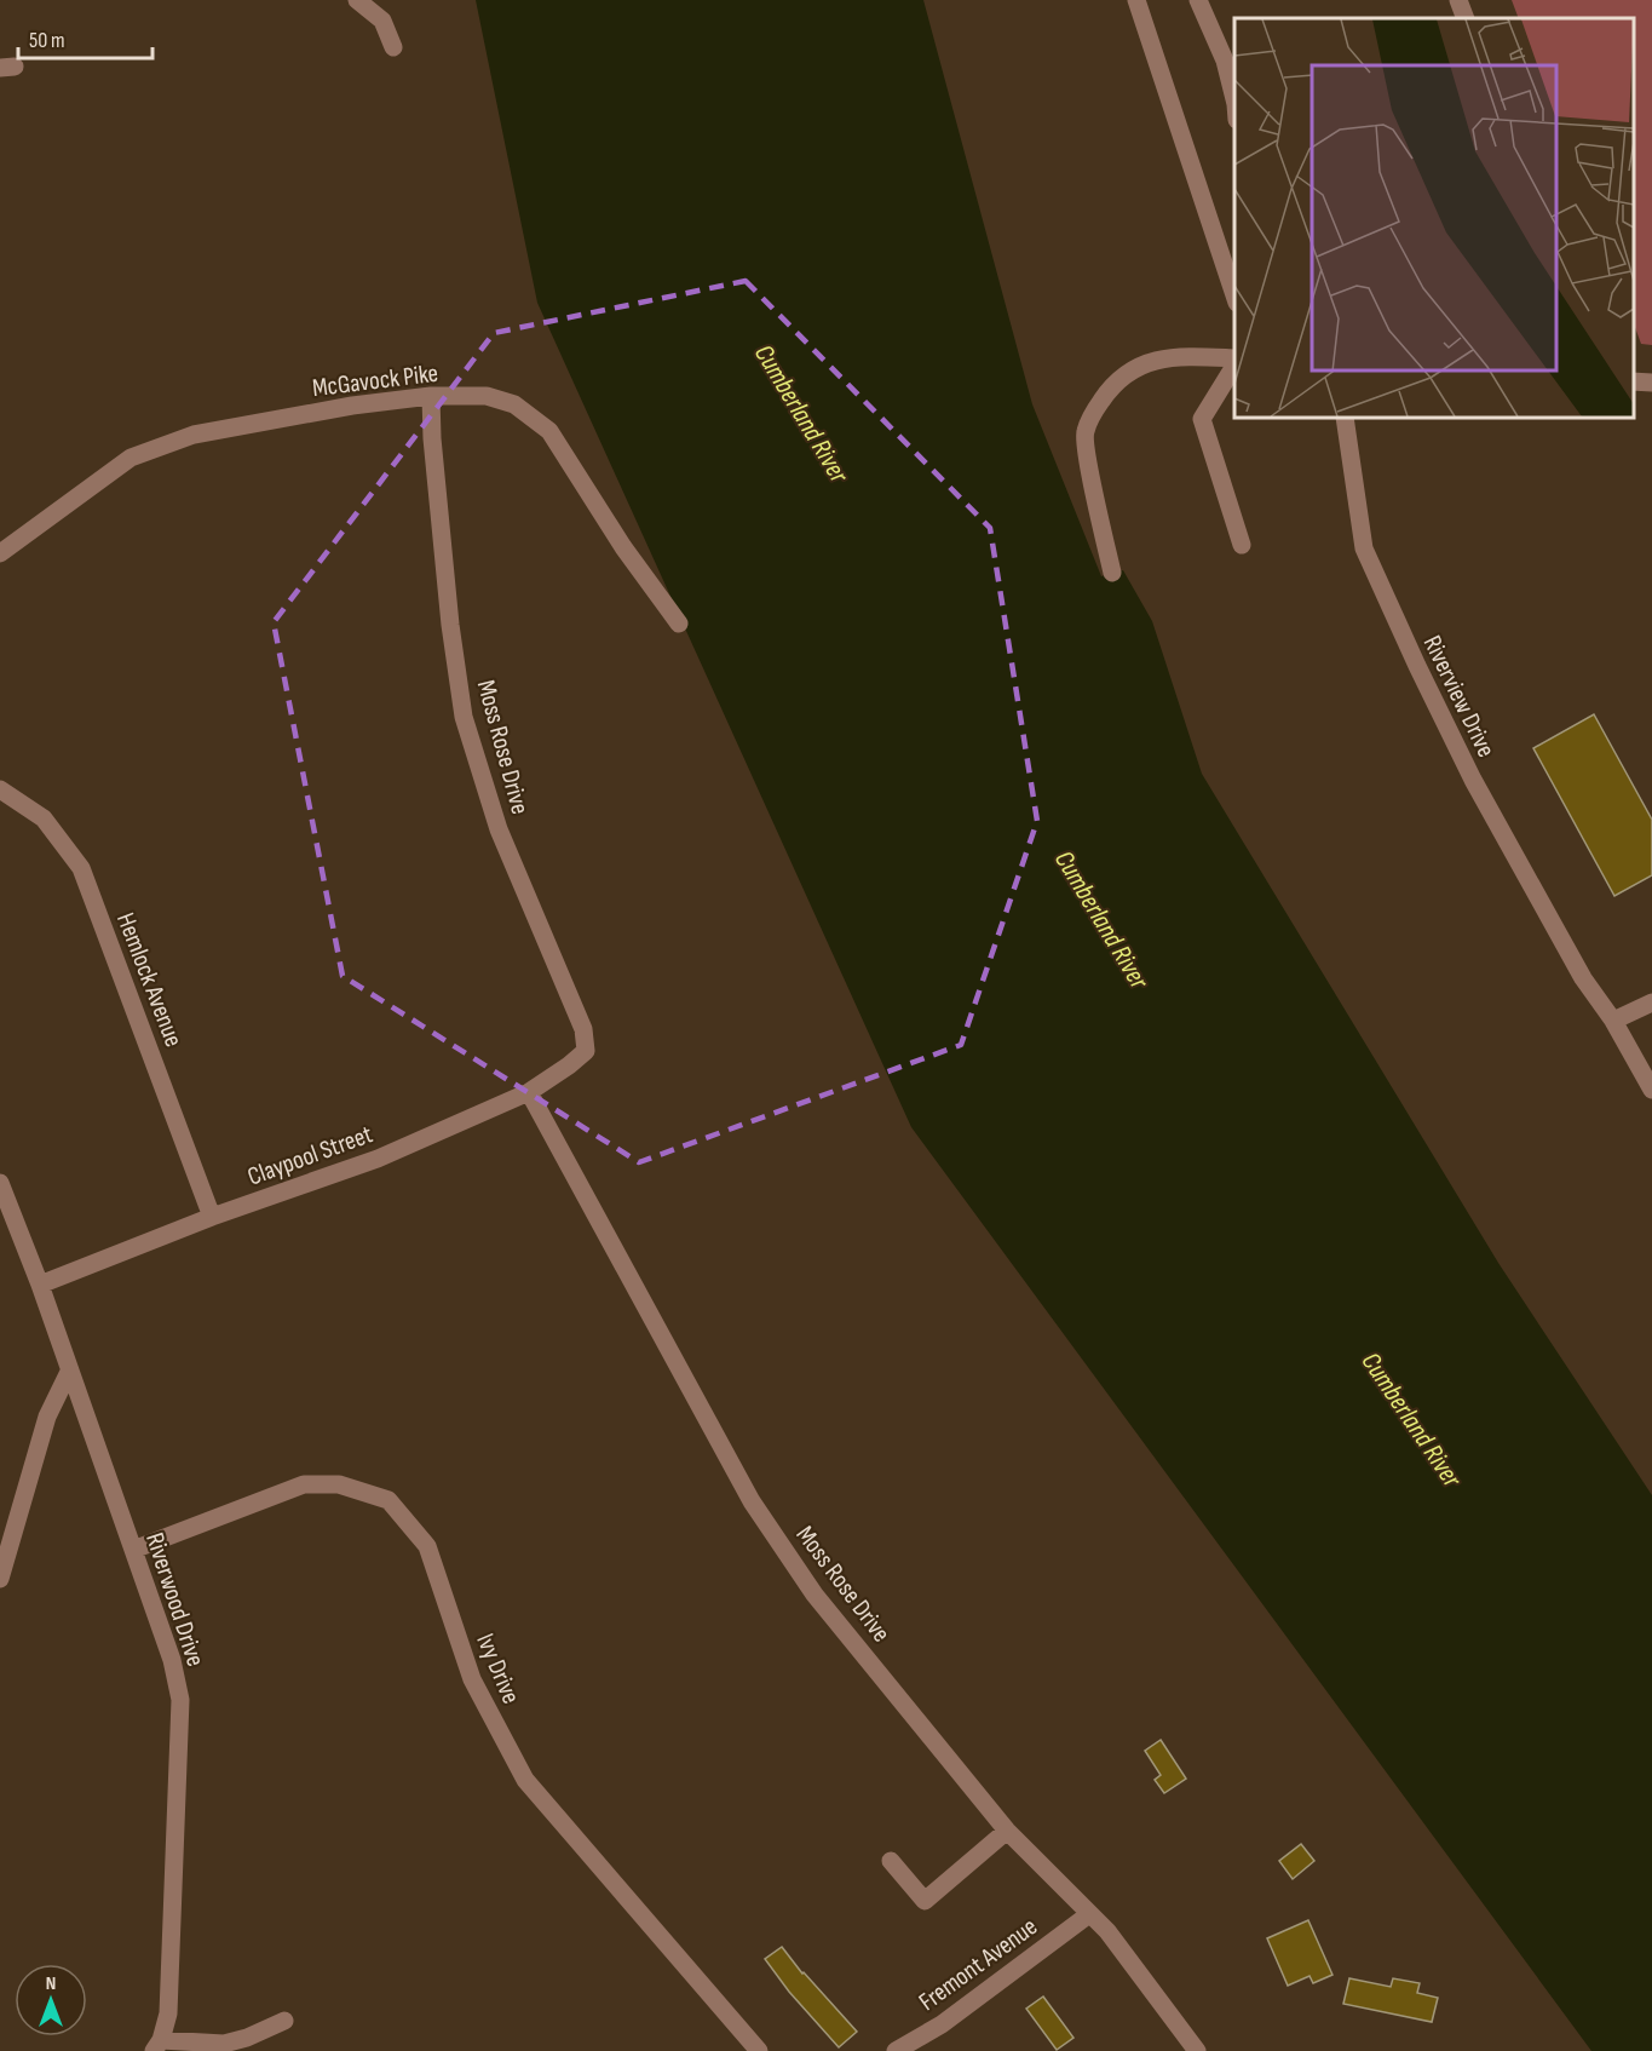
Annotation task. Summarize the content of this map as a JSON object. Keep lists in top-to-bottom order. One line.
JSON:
{"streets":{"street":["McGavock Pike","Riverview Drive","Moss Rose Drive","Hemlock Avenue","Claypool Street","Riverwood Drive","Ivy Drive","Fremont Avenue"]},"crossings":[["McGavock Pike","Moss Rose Drive"],["Moss Rose Drive","Claypool Street"],["Moss Rose Drive","Fremont Avenue"],["Hemlock Avenue","Claypool Street"],["Claypool Street","Riverwood Drive"],["Riverwood Drive","Ivy Drive"]],"water":["Cumberland River"],"scale_bar":"50 m","north":"top"}
